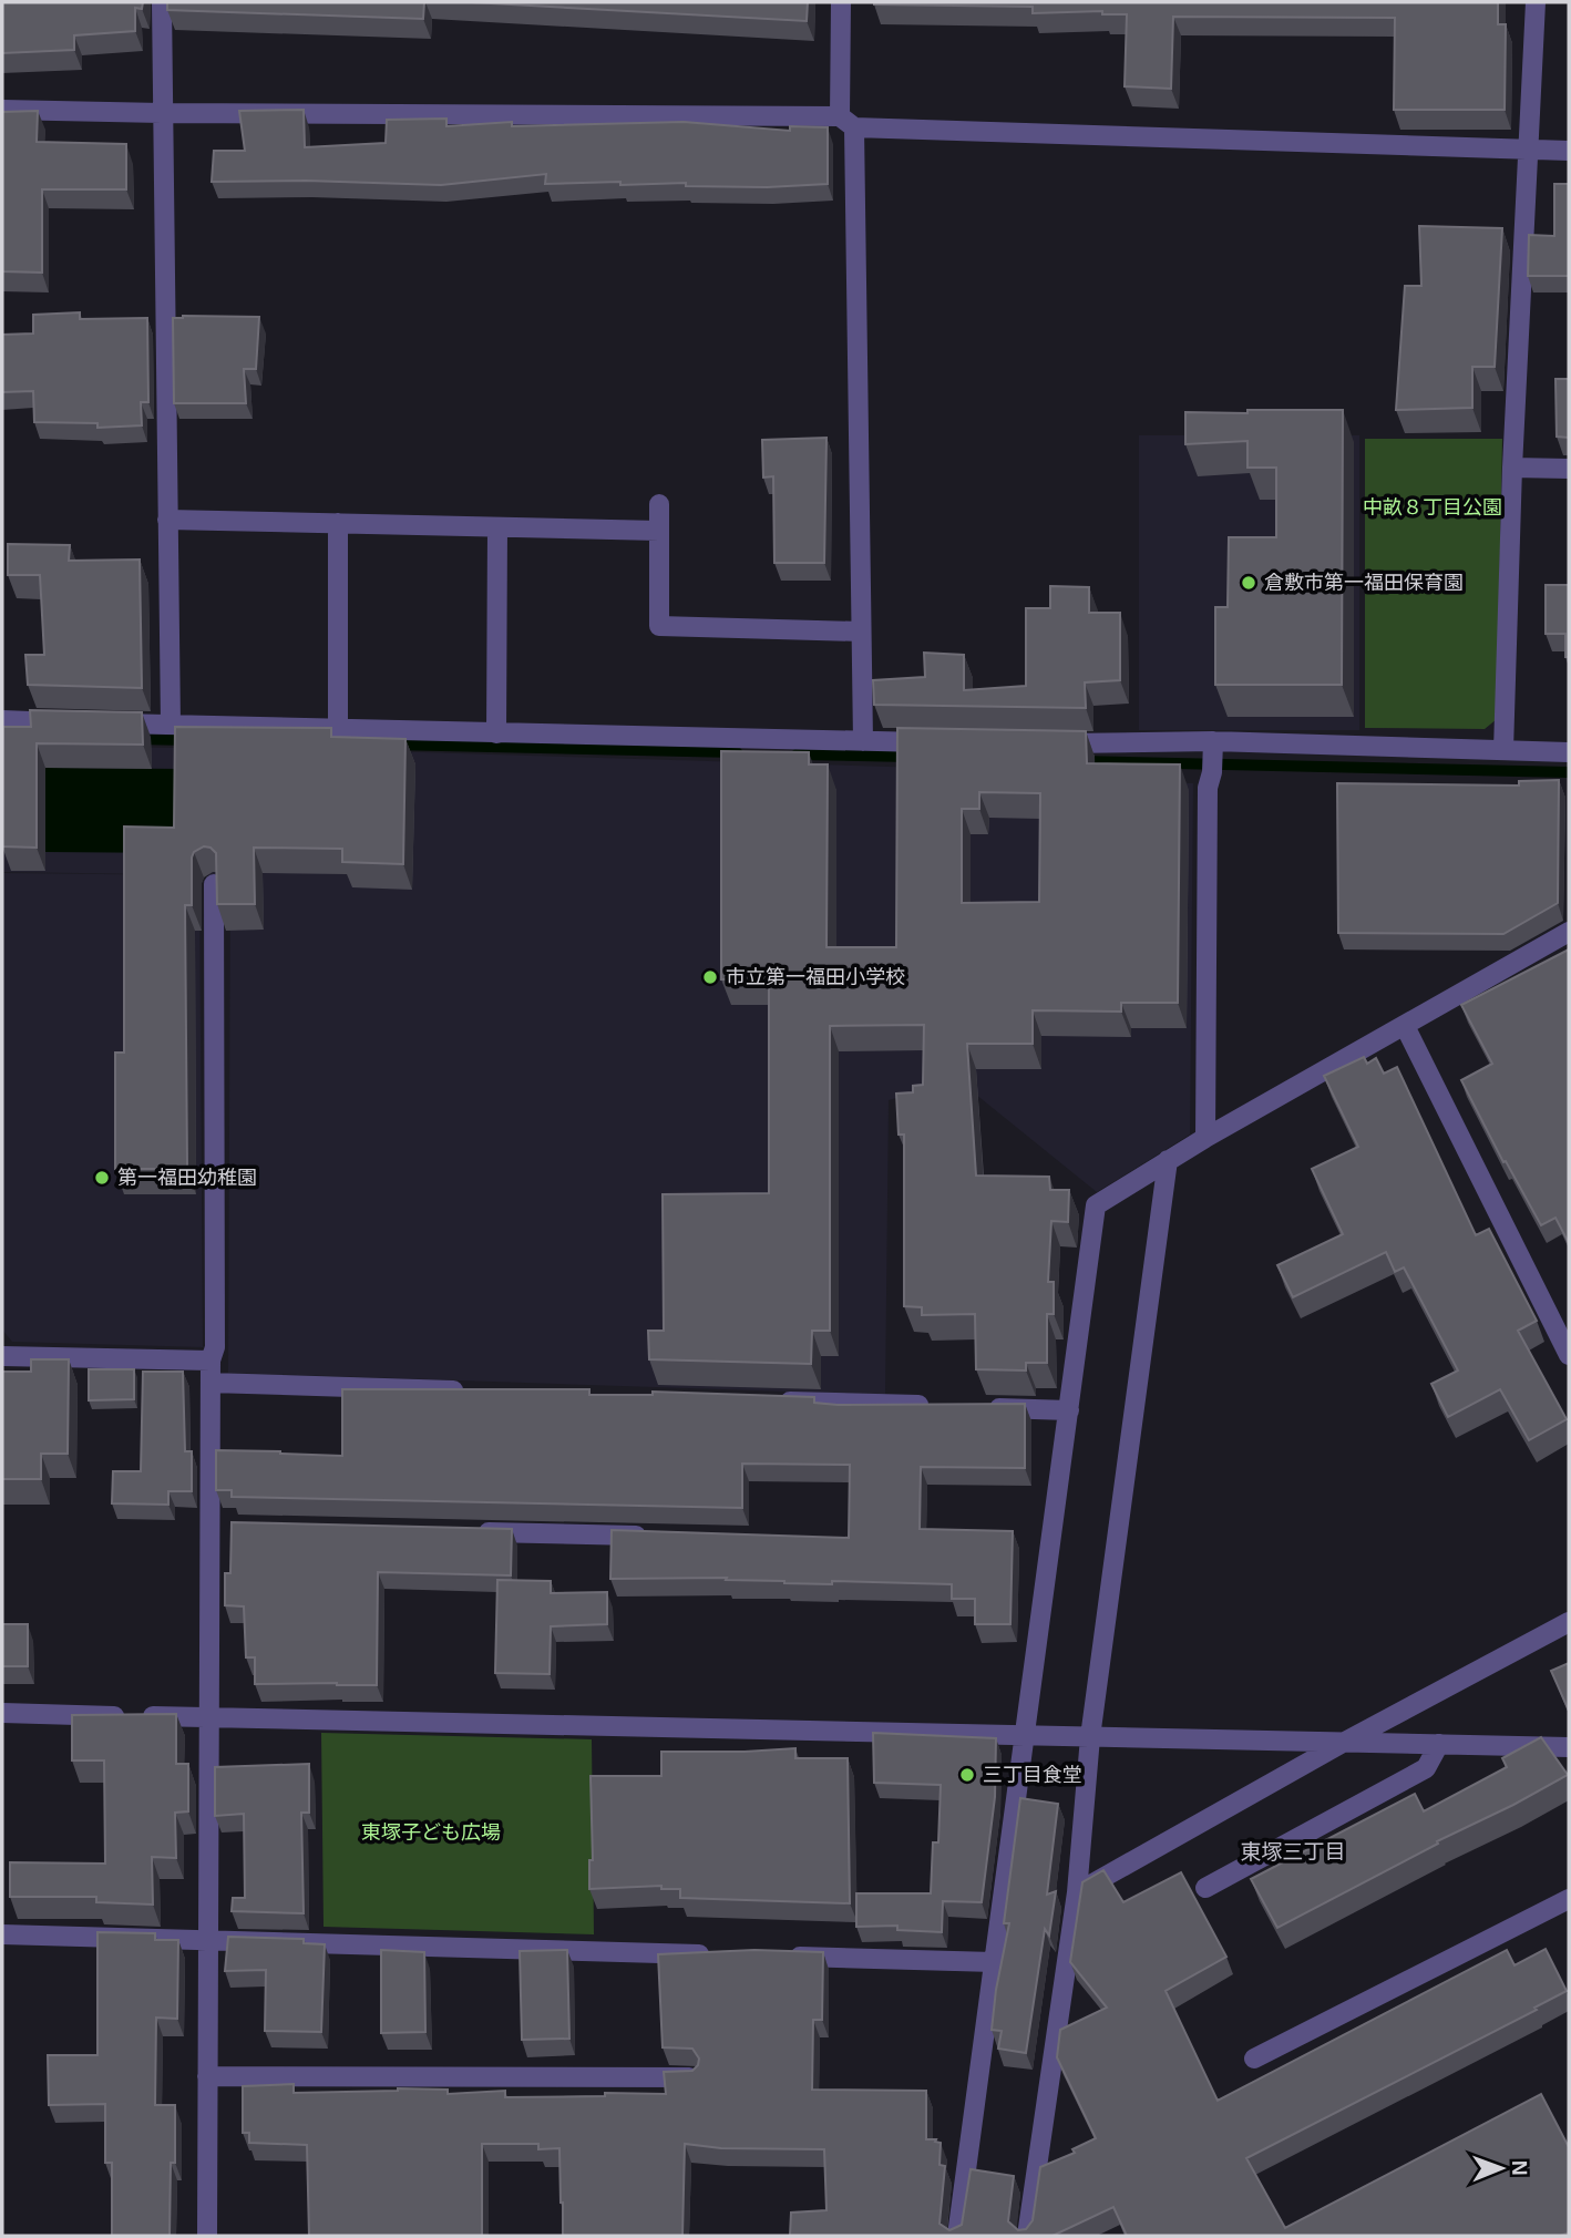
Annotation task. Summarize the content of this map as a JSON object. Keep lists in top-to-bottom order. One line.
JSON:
{"districts":["東塚三丁目"],"parks":["中畝８丁目公園","東塚子ども広場"],"places":["倉敷市第一福田保育園","市立第一福田小学校","第一福田幼稚園","三丁目食堂"],"north":"right"}
